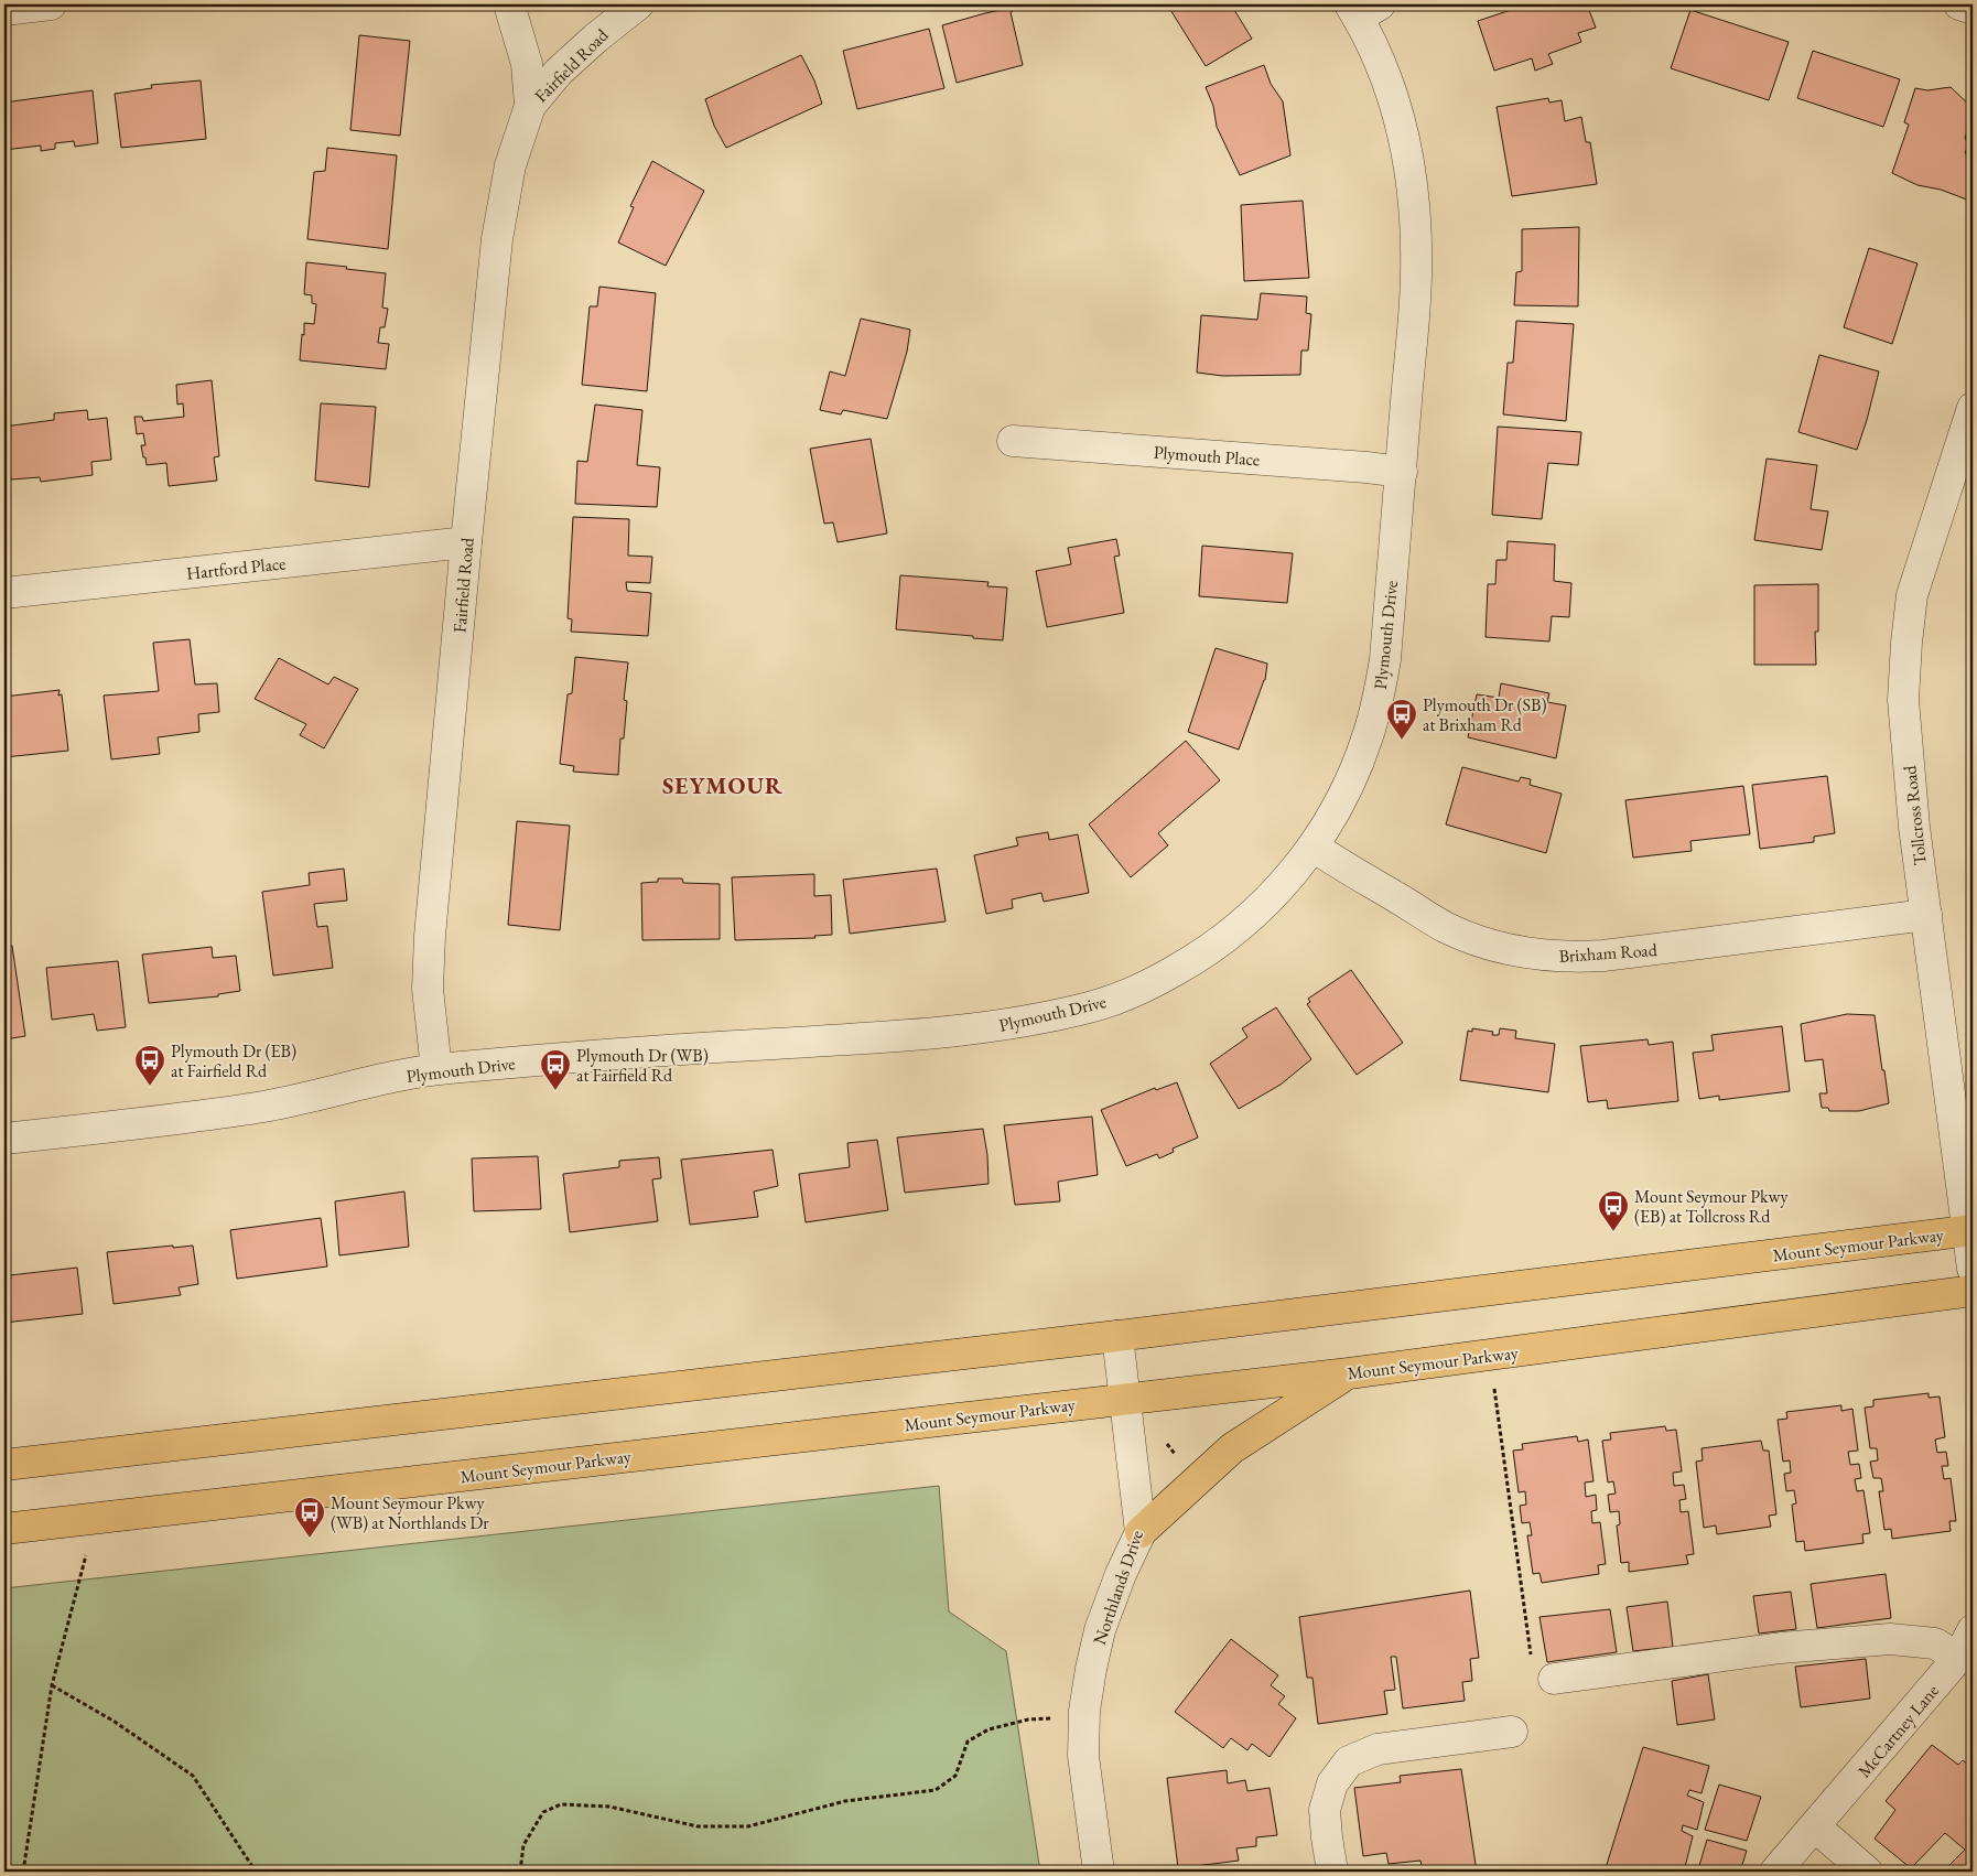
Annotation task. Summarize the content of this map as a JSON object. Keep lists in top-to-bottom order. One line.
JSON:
{"streets":{"main road":["Mount Seymour Parkway"],"street":["Fairfield Road","Plymouth Place","Hartford Place","Plymouth Drive","Tollcross Road","Brixham Road","Northlands Drive","McCartney Lane"]},"crossings":[["Fairfield Road","Hartford Place"],["Fairfield Road","Plymouth Drive"],["Plymouth Place","Plymouth Drive"],["Plymouth Drive","Brixham Road"],["Tollcross Road","Brixham Road"],["Tollcross Road","Mount Seymour Parkway"],["Mount Seymour Parkway","Northlands Drive"]],"districts":["SEYMOUR"],"places":{"bus stop":["Plymouth Dr (SB) at Brixham Rd","Plymouth Dr (EB) at Fairfield Rd","Plymouth Dr (WB) at Fairfield Rd","Mount Seymour Pkwy (EB) at Tollcross Rd","Mount Seymour Pkwy (WB) at Northlands Dr"]}}
